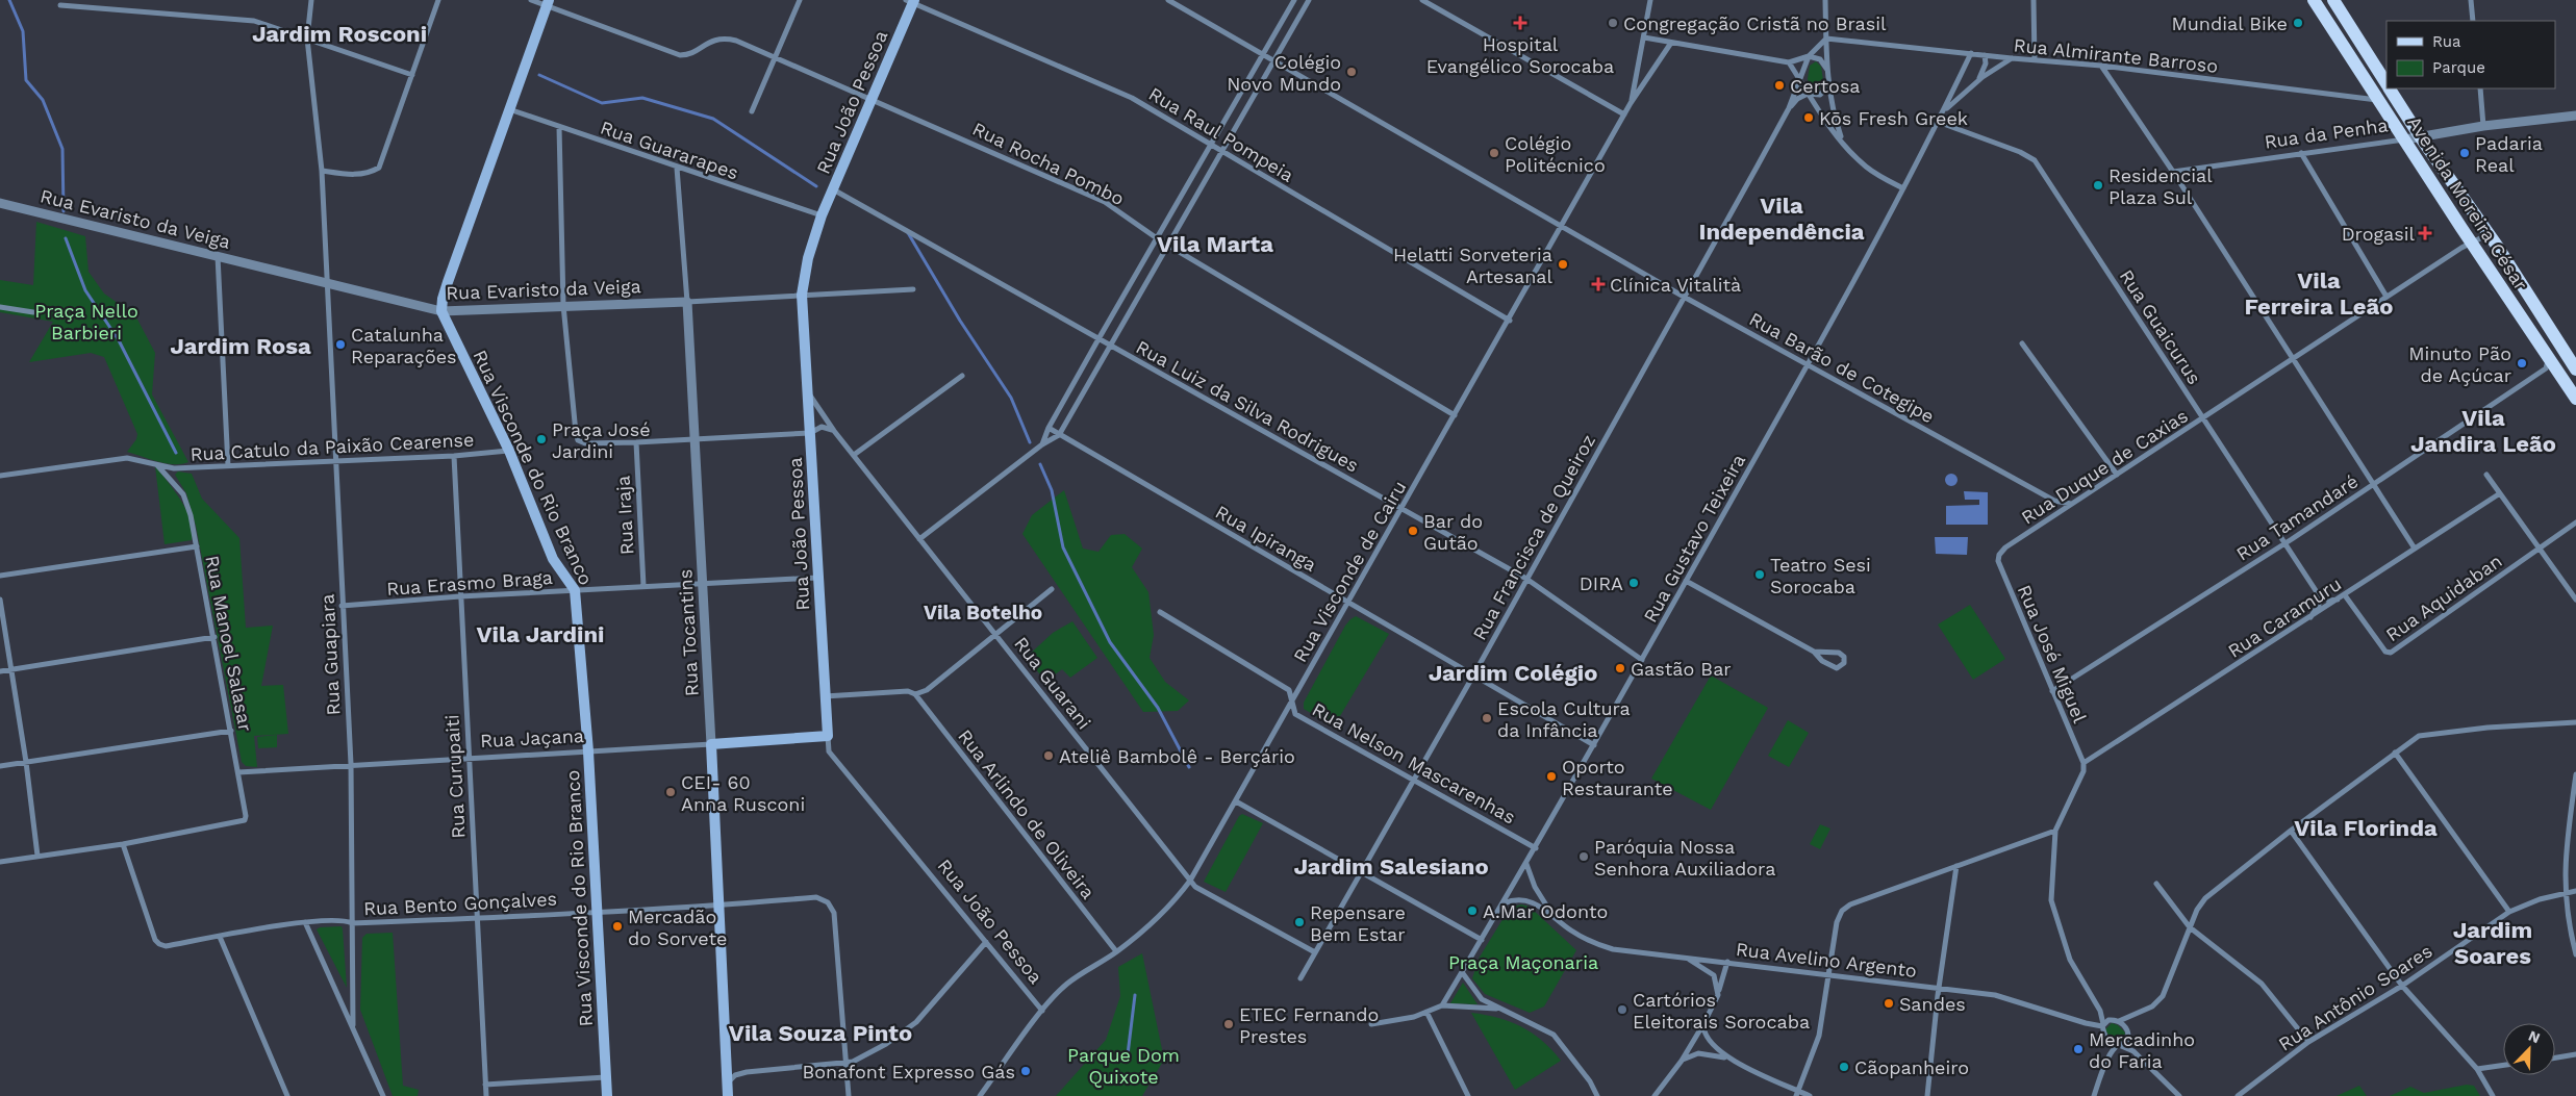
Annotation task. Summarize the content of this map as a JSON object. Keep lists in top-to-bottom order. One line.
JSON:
{"streets":{"main road":["Rua João Pessoa","Avenida Moreira César","Rua Visconde do Rio Branco","Rua Tocantins","Rua Jaçana"],"street":["Rua Almirante Barroso","Rua da Penha","Rua Raul Pompeia","Rua Guararapes","Rua Rocha Pombo","Rua Evaristo da Veiga","Rua Guaicurus","Rua Barão de Cotegipe","Rua Luiz da Silva Rodrigues","Rua Catulo da Paixão Cearense","Rua Duque de Caxias","Rua Iraja","Rua Tamandaré","Rua Francisca de Queiroz","Rua Ipiranga","Rua Gustavo Teixeira","Rua Visconde de Cairu","Rua Erasmo Braga","Rua Aquidaban","Rua Caramuru","Rua Manoel Salasar","Rua José Miguel","Rua Guapiara","Rua Guarani","Rua Nelson Mascarenhas","Rua Curupaiti","Rua Arlindo de Oliveira","Rua Bento Gonçalves","Rua Avelino Argento","Rua Antônio Soares"]},"crossings":[["Rua Almirante Barroso","Avenida Moreira César"],["Rua Almirante Barroso","Rua Gustavo Teixeira"],["Rua João Pessoa","Rua Raul Pompeia"],["Rua João Pessoa","Rua Guararapes"],["Rua João Pessoa","Rua Rocha Pombo"],["Rua João Pessoa","Rua Evaristo da Veiga"],["Rua João Pessoa","Rua Luiz da Silva Rodrigues"],["Rua João Pessoa","Rua Visconde de Cairu"],["Rua João Pessoa","Rua Erasmo Braga"],["Rua João Pessoa","Rua Guarani"],["Rua João Pessoa","Rua Jaçana"],["Rua da Penha","Avenida Moreira César"],["Rua Raul Pompeia","Rua Visconde de Cairu"],["Rua Guararapes","Rua Tocantins"],["Rua Rocha Pombo","Rua Visconde de Cairu"],["Avenida Moreira César","Rua Duque de Caxias"],["Avenida Moreira César","Rua Tamandaré"],["Rua Evaristo da Veiga","Rua Visconde do Rio Branco"],["Rua Evaristo da Veiga","Rua Tocantins"],["Rua Evaristo da Veiga","Rua Guapiara"],["Rua Guaicurus","Rua Duque de Caxias"],["Rua Guaicurus","Rua Tamandaré"],["Rua Guaicurus","Rua Gustavo Teixeira"],["Rua Barão de Cotegipe","Rua Duque de Caxias"],["Rua Barão de Cotegipe","Rua Francisca de Queiroz"],["Rua Barão de Cotegipe","Rua Gustavo Teixeira"],["Rua Barão de Cotegipe","Rua Visconde de Cairu"],["Rua Luiz da Silva Rodrigues","Rua Francisca de Queiroz"],["Rua Luiz da Silva Rodrigues","Rua Gustavo Teixeira"],["Rua Luiz da Silva Rodrigues","Rua Visconde de Cairu"],["Rua Catulo da Paixão Cearense","Rua Visconde do Rio Branco"],["Rua Catulo da Paixão Cearense","Rua Manoel Salasar"],["Rua Catulo da Paixão Cearense","Rua Guapiara"],["Rua Catulo da Paixão Cearense","Rua Curupaiti"],["Rua Duque de Caxias","Rua José Miguel"],["Rua Visconde do Rio Branco","Rua Erasmo Braga"],["Rua Visconde do Rio Branco","Rua Jaçana"],["Rua Visconde do Rio Branco","Rua Bento Gonçalves"],["Rua Iraja","Rua Erasmo Braga"],["Rua Tamandaré","Rua José Miguel"],["Rua Francisca de Queiroz","Rua Ipiranga"],["Rua Francisca de Queiroz","Rua Guarani"],["Rua Francisca de Queiroz","Rua Nelson Mascarenhas"],["Rua Ipiranga","Rua Gustavo Teixeira"],["Rua Ipiranga","Rua Visconde de Cairu"],["Rua Gustavo Teixeira","Rua Nelson Mascarenhas"],["Rua Gustavo Teixeira","Rua Avelino Argento"],["Rua Visconde de Cairu","Rua Guarani"],["Rua Visconde de Cairu","Rua Nelson Mascarenhas"],["Rua Visconde de Cairu","Rua Arlindo de Oliveira"],["Rua Erasmo Braga","Rua Tocantins"],["Rua Erasmo Braga","Rua Guapiara"],["Rua Erasmo Braga","Rua Curupaiti"],["Rua Aquidaban","Rua Caramuru"],["Rua Caramuru","Rua José Miguel"],["Rua Tocantins","Rua Jaçana"],["Rua Tocantins","Rua Bento Gonçalves"],["Rua Manoel Salasar","Rua Jaçana"],["Rua Manoel Salasar","Rua Bento Gonçalves"],["Rua Guapiara","Rua Jaçana"],["Rua Guapiara","Rua Bento Gonçalves"],["Rua Jaçana","Rua Curupaiti"],["Rua Curupaiti","Rua Bento Gonçalves"]],"districts":["Jardim Rosconi","Vila Independência","Vila Marta","Vila Ferreira Leão","Jardim Rosa","Vila Jandira Leão","Vila Botelho","Vila Jardini","Jardim Colégio","Vila Florinda","Jardim Salesiano","Jardim Soares","Vila Souza Pinto"],"parks":["Praça Nello Barbieri","Praça Maçonaria","Parque Dom Quixote"],"places":{"health":["Hospital Evangélico Sorocaba","Drogasil","Clínica Vitalità"],"other":["Congregação Cristã no Brasil","Mundial Bike","Colégio Novo Mundo","Certosa","Kōs Fresh Greek","Colégio Politécnico","Padaria Real","Residencial Plaza Sul","Helatti Sorveteria Artesanal","Catalunha Reparações","Minuto Pão de Açúcar","Praça José Jardini","Bar do Gutão","Teatro Sesi Sorocaba","DIRA","Gastão Bar","Escola Cultura da Infância","Ateliê Bambolê - Berçário","Oporto Restaurante","CEI- 60 Anna Rusconi","Paróquia Nossa Senhora Auxiliadora","A.Mar Odonto","Repensare Bem Estar","Mercadão do Sorvete","Sandes","Cartórios Eleitorais Sorocaba","ETEC Fernando Prestes","Mercadinho do Faria","Cãopanheiro","Bonafont Expresso Gás"]},"legend":["Rua","Parque"],"north":"top right"}
